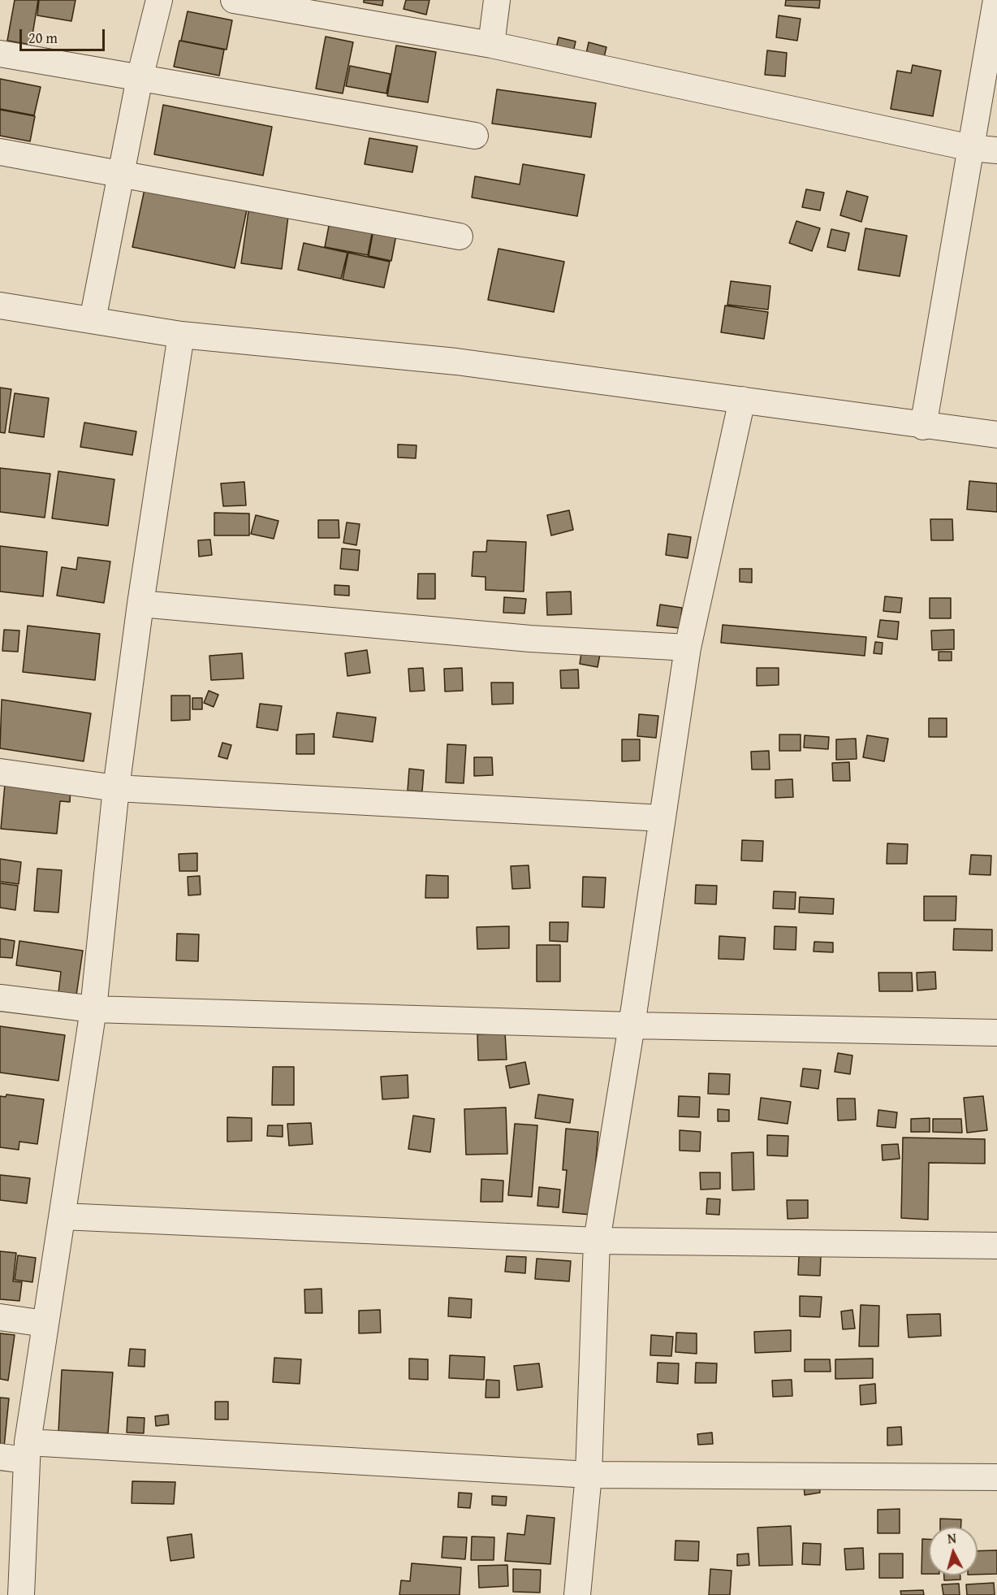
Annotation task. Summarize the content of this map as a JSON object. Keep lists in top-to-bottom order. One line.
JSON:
{"scale_bar":"20 m","north":"top"}
